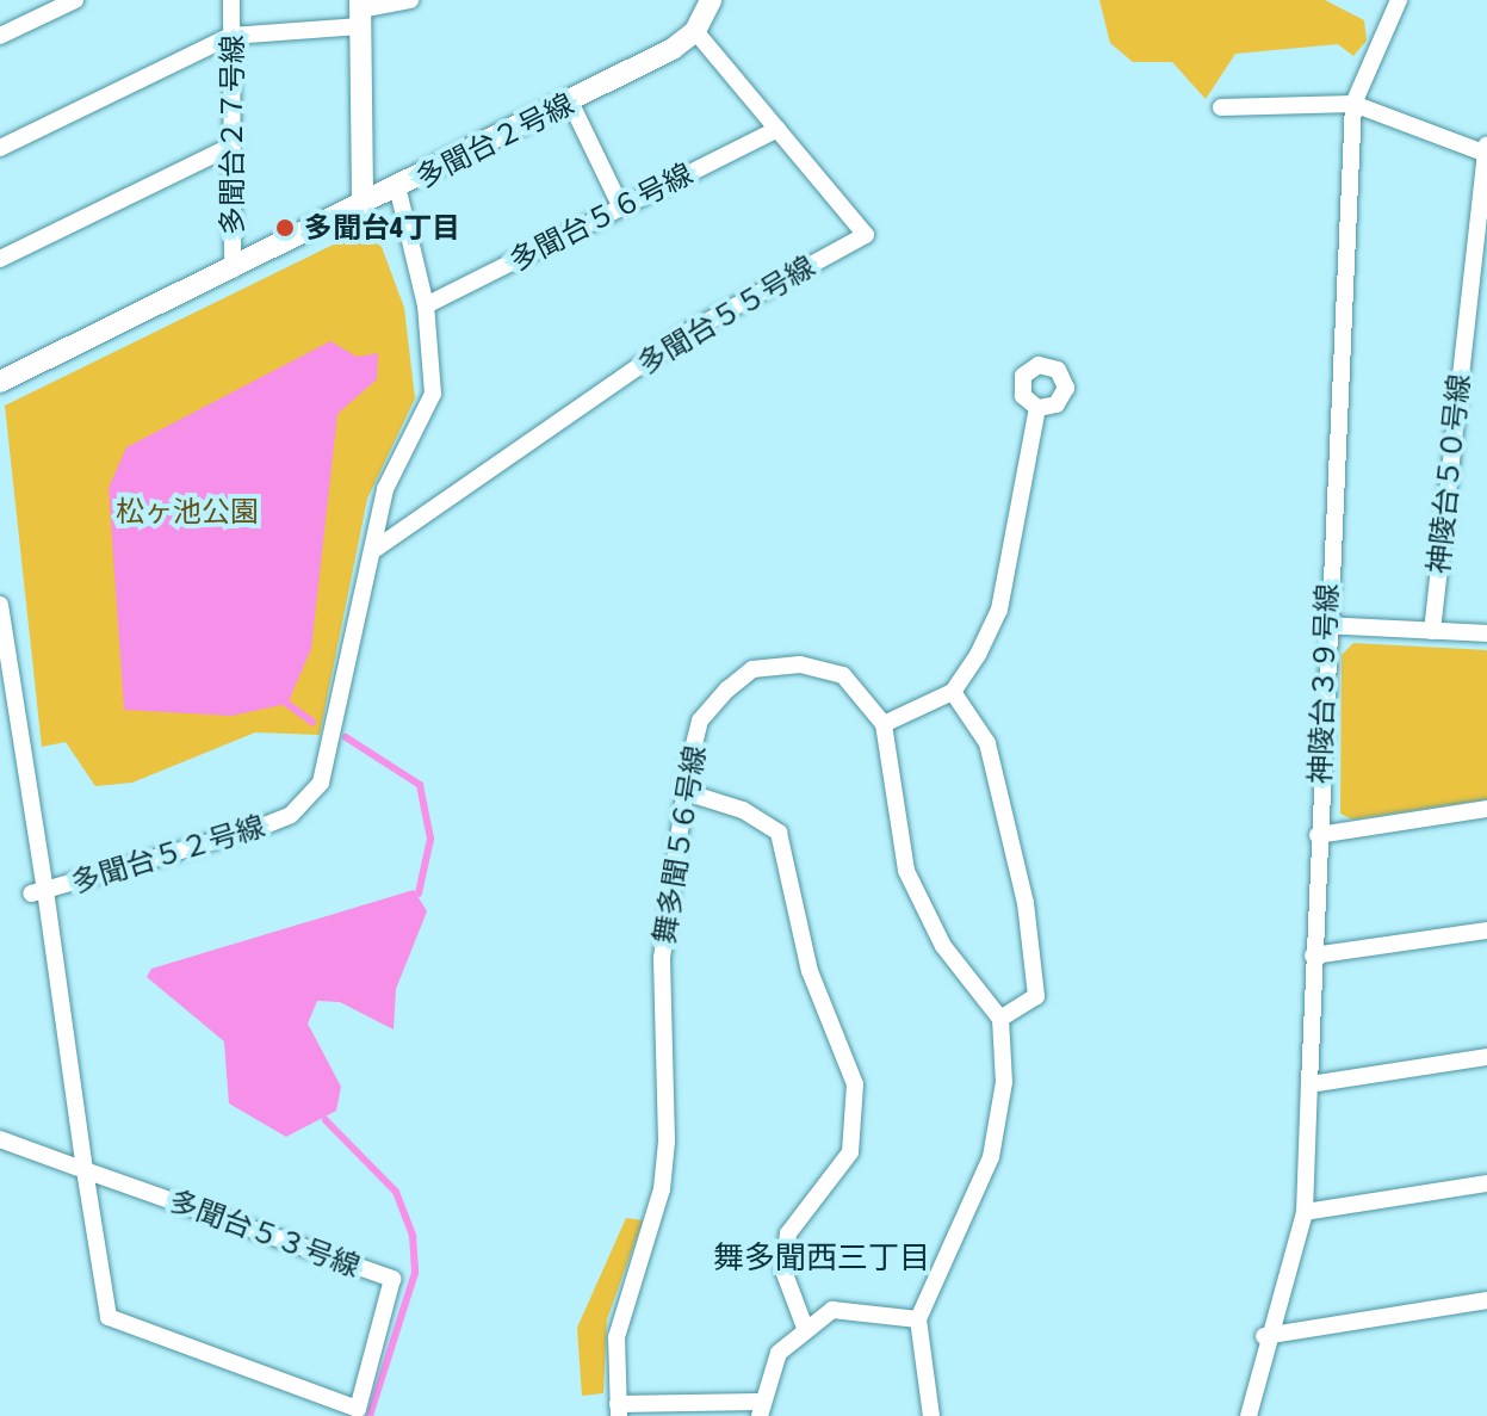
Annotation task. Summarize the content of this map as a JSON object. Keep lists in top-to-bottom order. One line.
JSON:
{"streets":{"street":["多聞台２７号線","多聞台２号線","多聞台５６号線","多聞台５５号線","神陵台５０号線","神陵台３９号線","舞多聞５６号線","多聞台５２号線","多聞台５３号線"]},"crossings":[["多聞台２７号線","多聞台２号線"],["多聞台２号線","多聞台５５号線"],["多聞台２号線","多聞台５２号線"],["多聞台５６号線","多聞台５５号線"],["多聞台５６号線","多聞台５２号線"],["多聞台５５号線","多聞台５２号線"],["多聞台５２号線","多聞台５３号線"]],"districts":["舞多聞西三丁目"],"parks":["松ヶ池公園"],"places":["多聞台4丁目"]}
